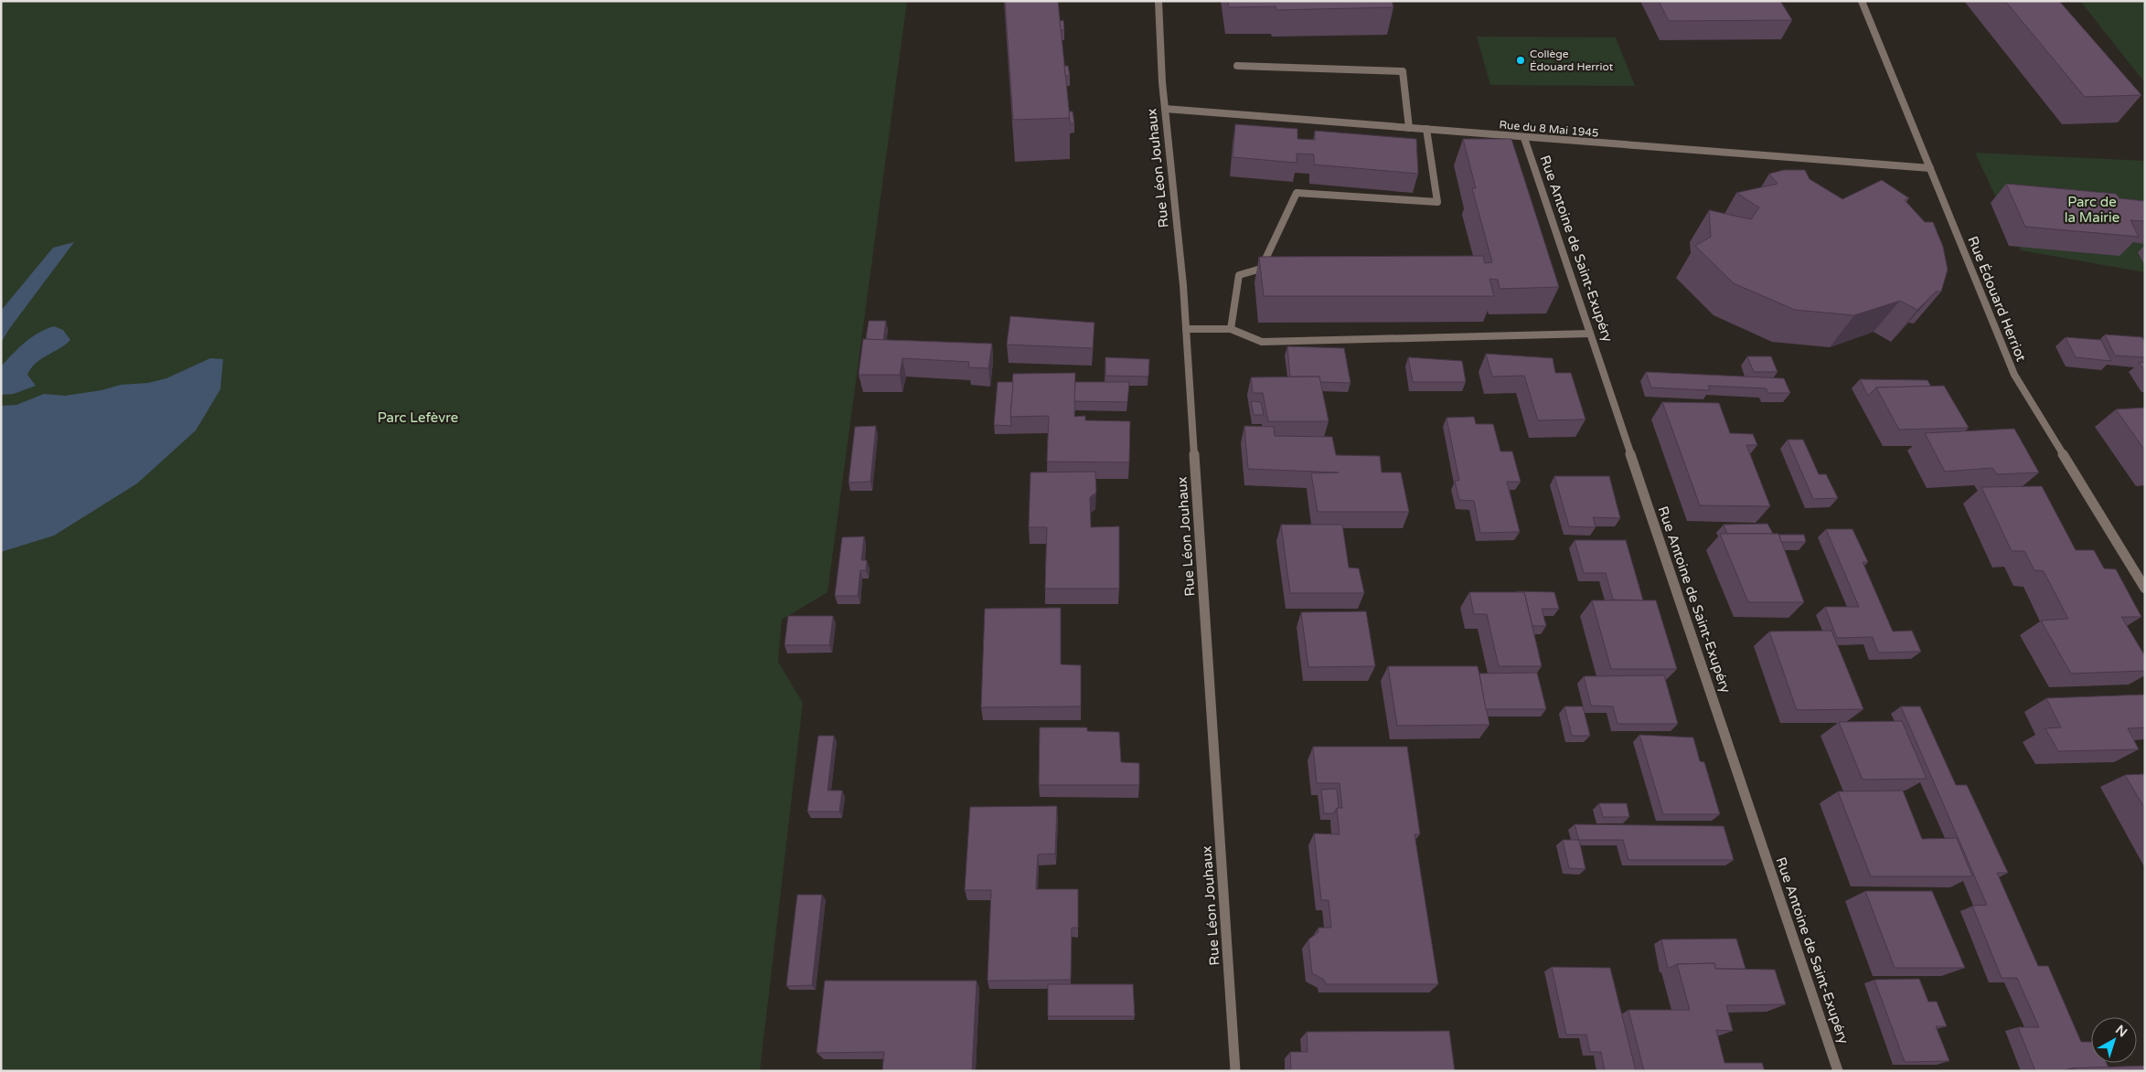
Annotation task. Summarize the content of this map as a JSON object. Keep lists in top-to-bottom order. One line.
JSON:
{"streets":{"street":["Rue du 8 Mai 1945","Rue Léon Jouhaux","Rue Antoine de Saint-Exupéry","Rue Édouard Herriot"]},"crossings":[["Rue du 8 Mai 1945","Rue Léon Jouhaux"],["Rue du 8 Mai 1945","Rue Antoine de Saint-Exupéry"],["Rue du 8 Mai 1945","Rue Édouard Herriot"]],"parks":["Parc de la Mairie","Parc Lefèvre"],"places":["Collège Édouard Herriot"],"north":"top right"}
